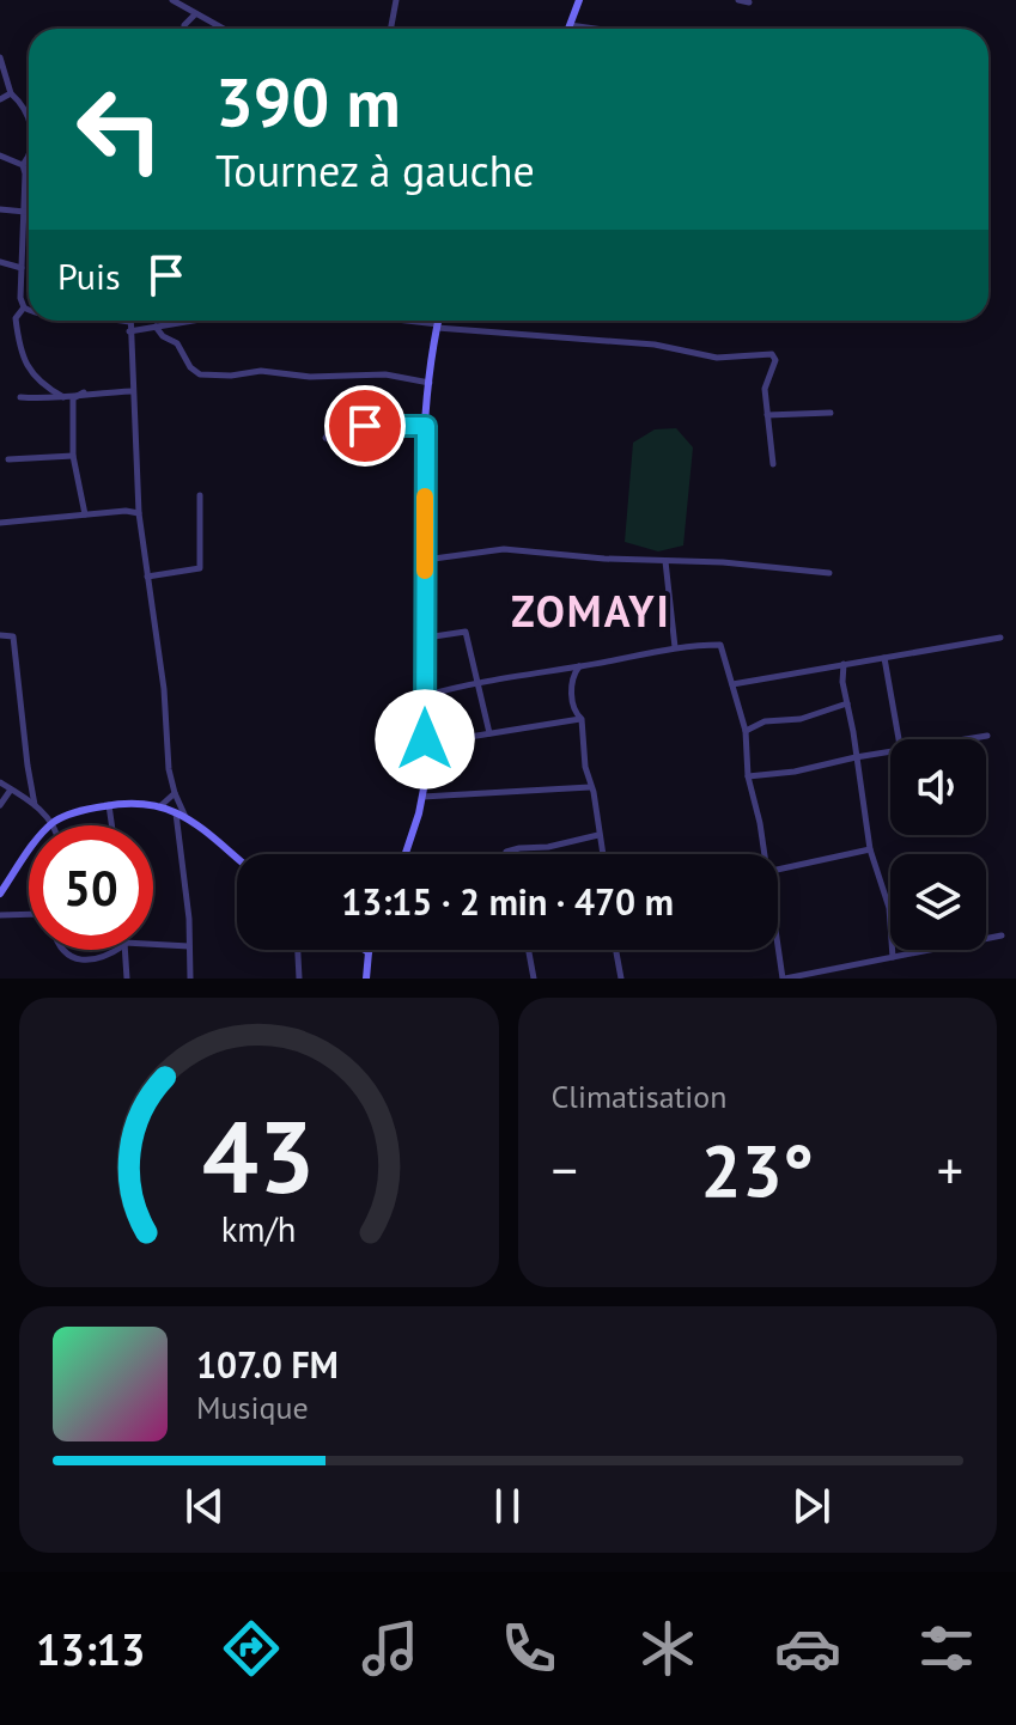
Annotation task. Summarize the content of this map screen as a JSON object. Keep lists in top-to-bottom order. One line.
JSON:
{"districts":["ZOMAYI"],"page":{"turn":["390 m","Tournez à gauche"],"then":"Puis","limit":"50","trip":"13:15 · 2 min · 470 m","tile":"Climatisation","heat":["−","23°","+"],"song":["107.0 FM","Musique"],"tabs":"13:13","gauge":["43","km/h"]}}
